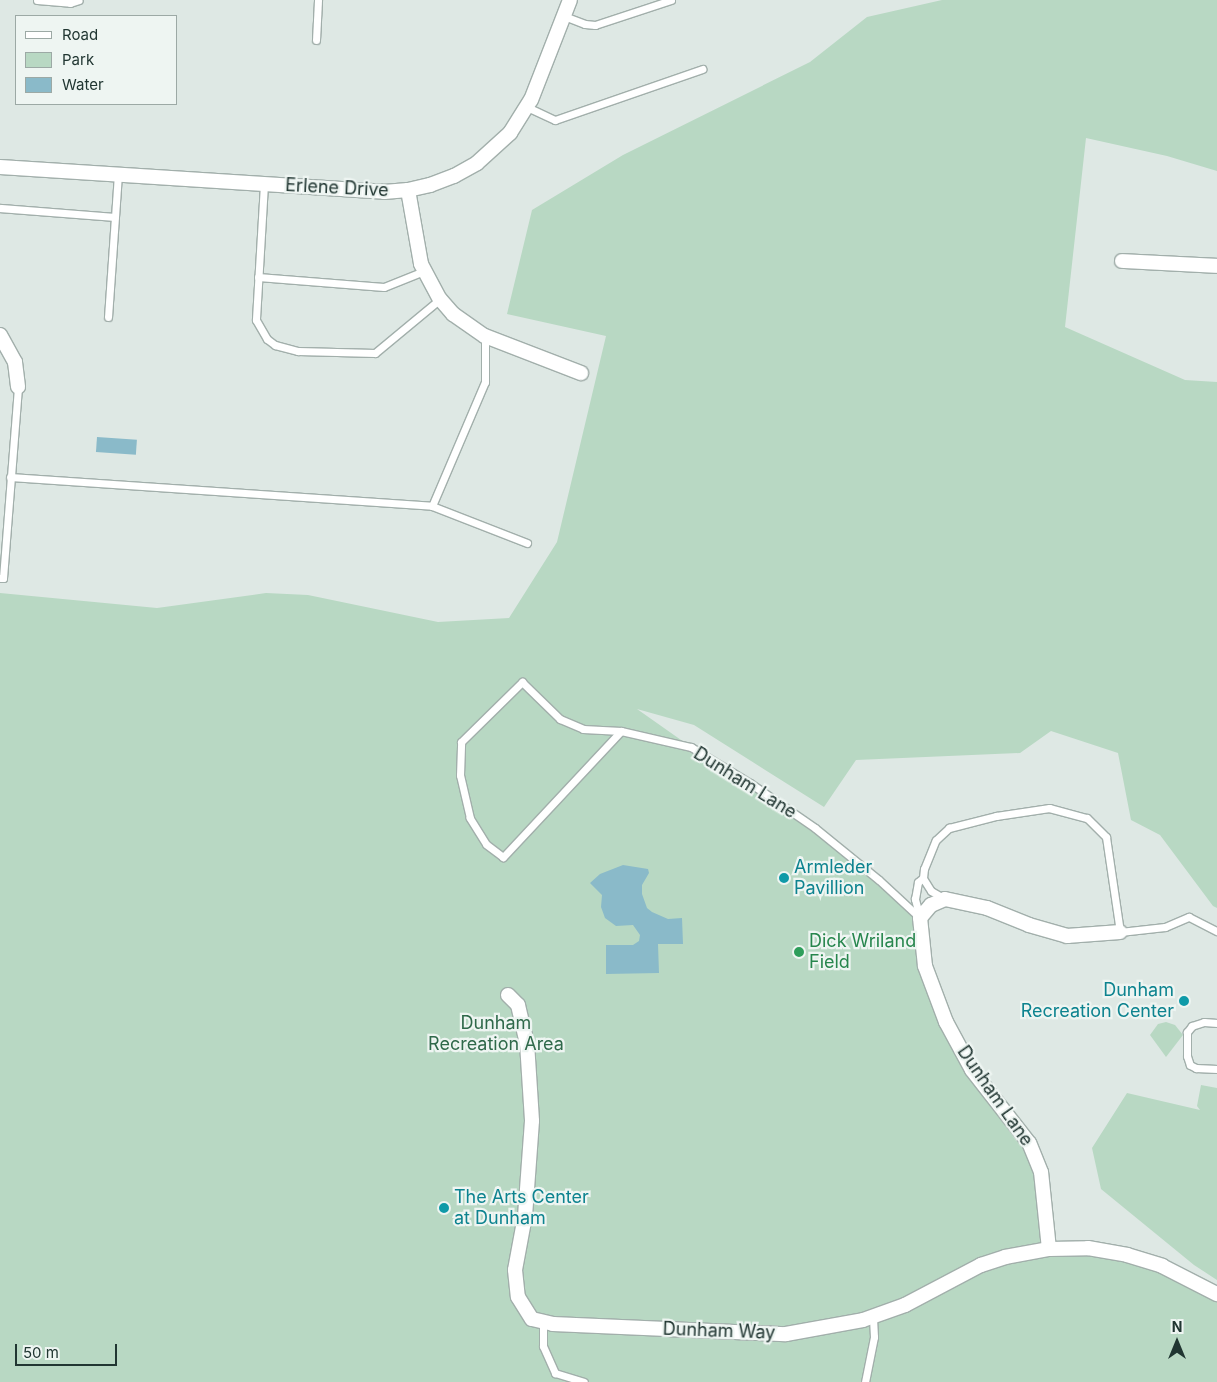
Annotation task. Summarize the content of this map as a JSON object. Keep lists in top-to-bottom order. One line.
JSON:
{"streets":{"street":["Erlene Drive","Dunham Lane","Dunham Way"]},"crossings":[["Dunham Lane","Dunham Way"]],"parks":["Dunham Recreation Area"],"places":["Armleder Pavillion","Dick Wriland Field","Dunham Recreation Center","The Arts Center at Dunham"],"legend":["Road","Park","Water"],"scale_bar":"50 m","north":"top"}
